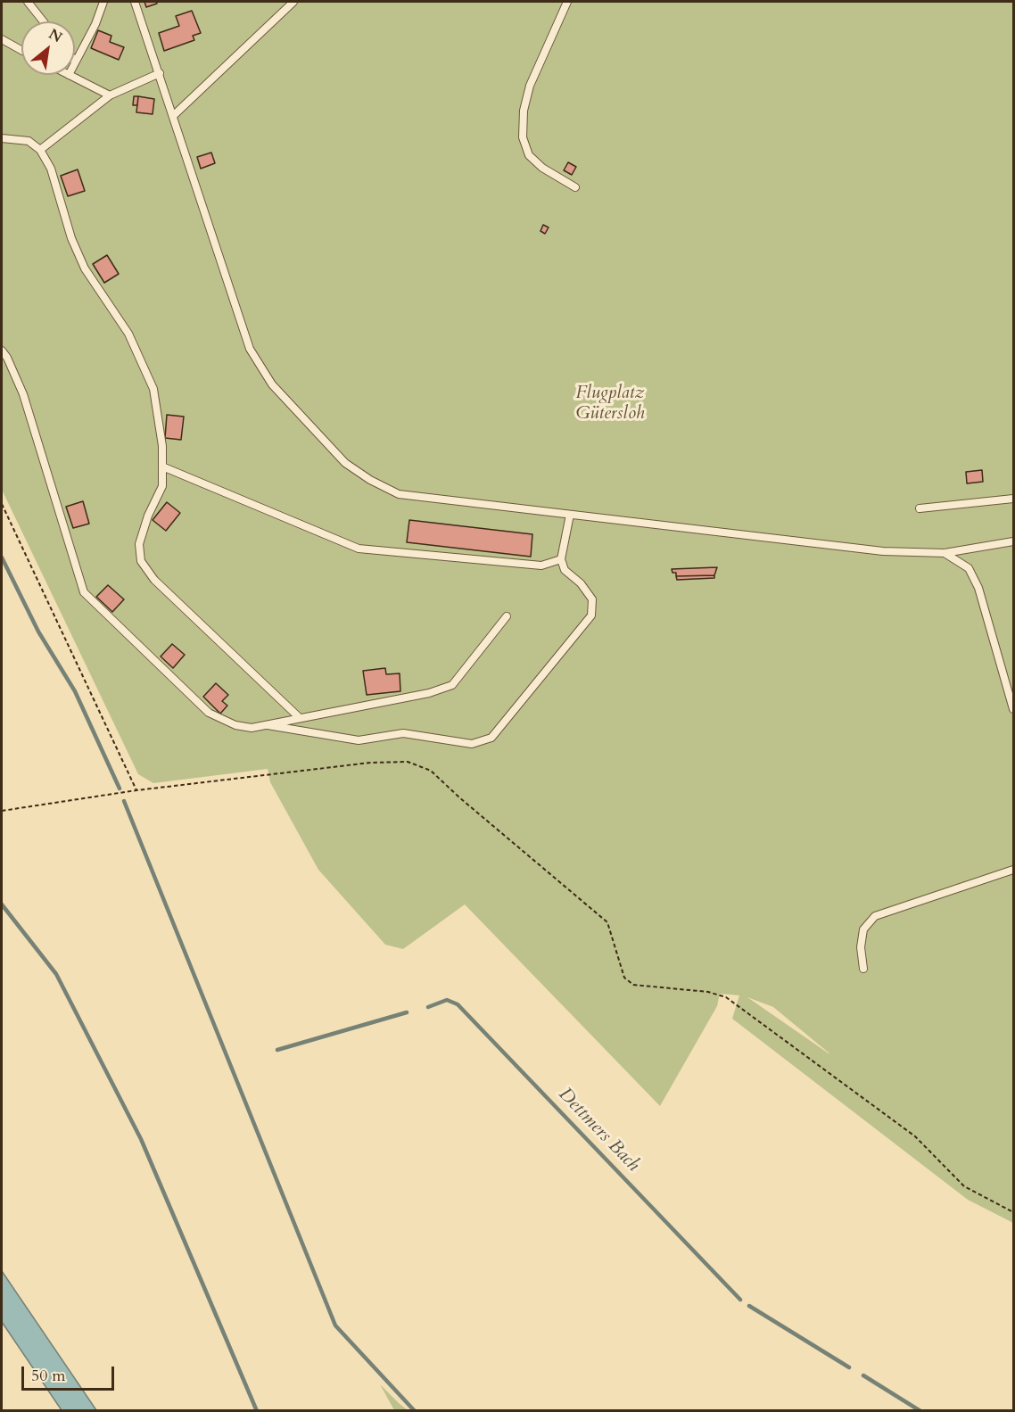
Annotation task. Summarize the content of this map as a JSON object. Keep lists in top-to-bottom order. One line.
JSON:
{"water":["Dettmers Bach"],"parks":["Flugplatz Gütersloh"],"scale_bar":"50 m","north":"top right"}
